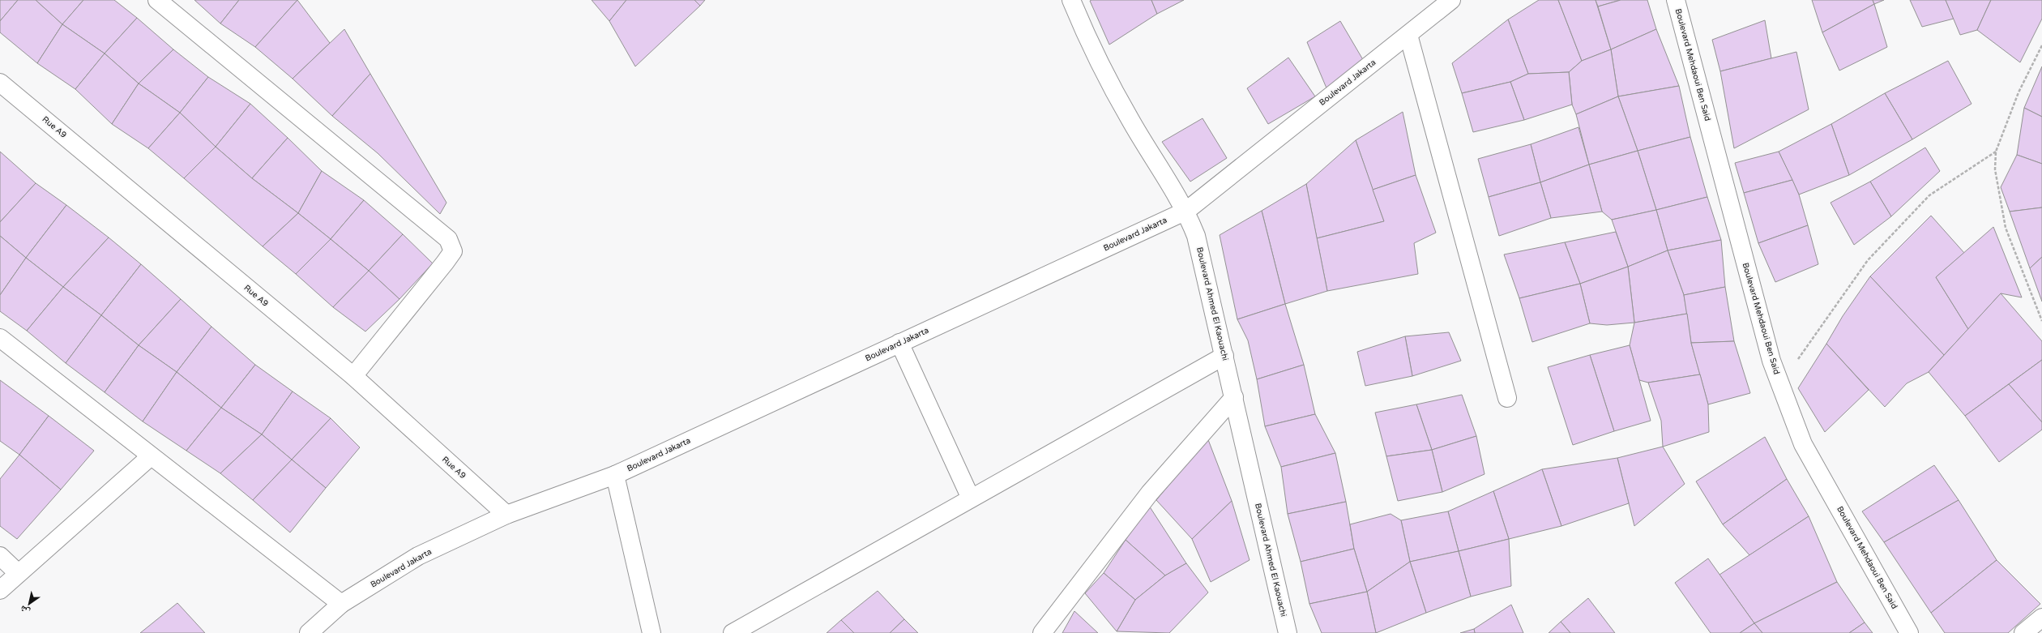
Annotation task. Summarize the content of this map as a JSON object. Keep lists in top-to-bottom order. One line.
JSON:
{"streets":{"street":["Boulevard Mehdaoui Ben Said","Boulevard Jakarta","Rue A9","Boulevard Ahmed El Kaouachi"]},"crossings":[["Boulevard Jakarta","Rue A9"],["Boulevard Jakarta","Boulevard Ahmed El Kaouachi"]],"north":"bottom left"}
